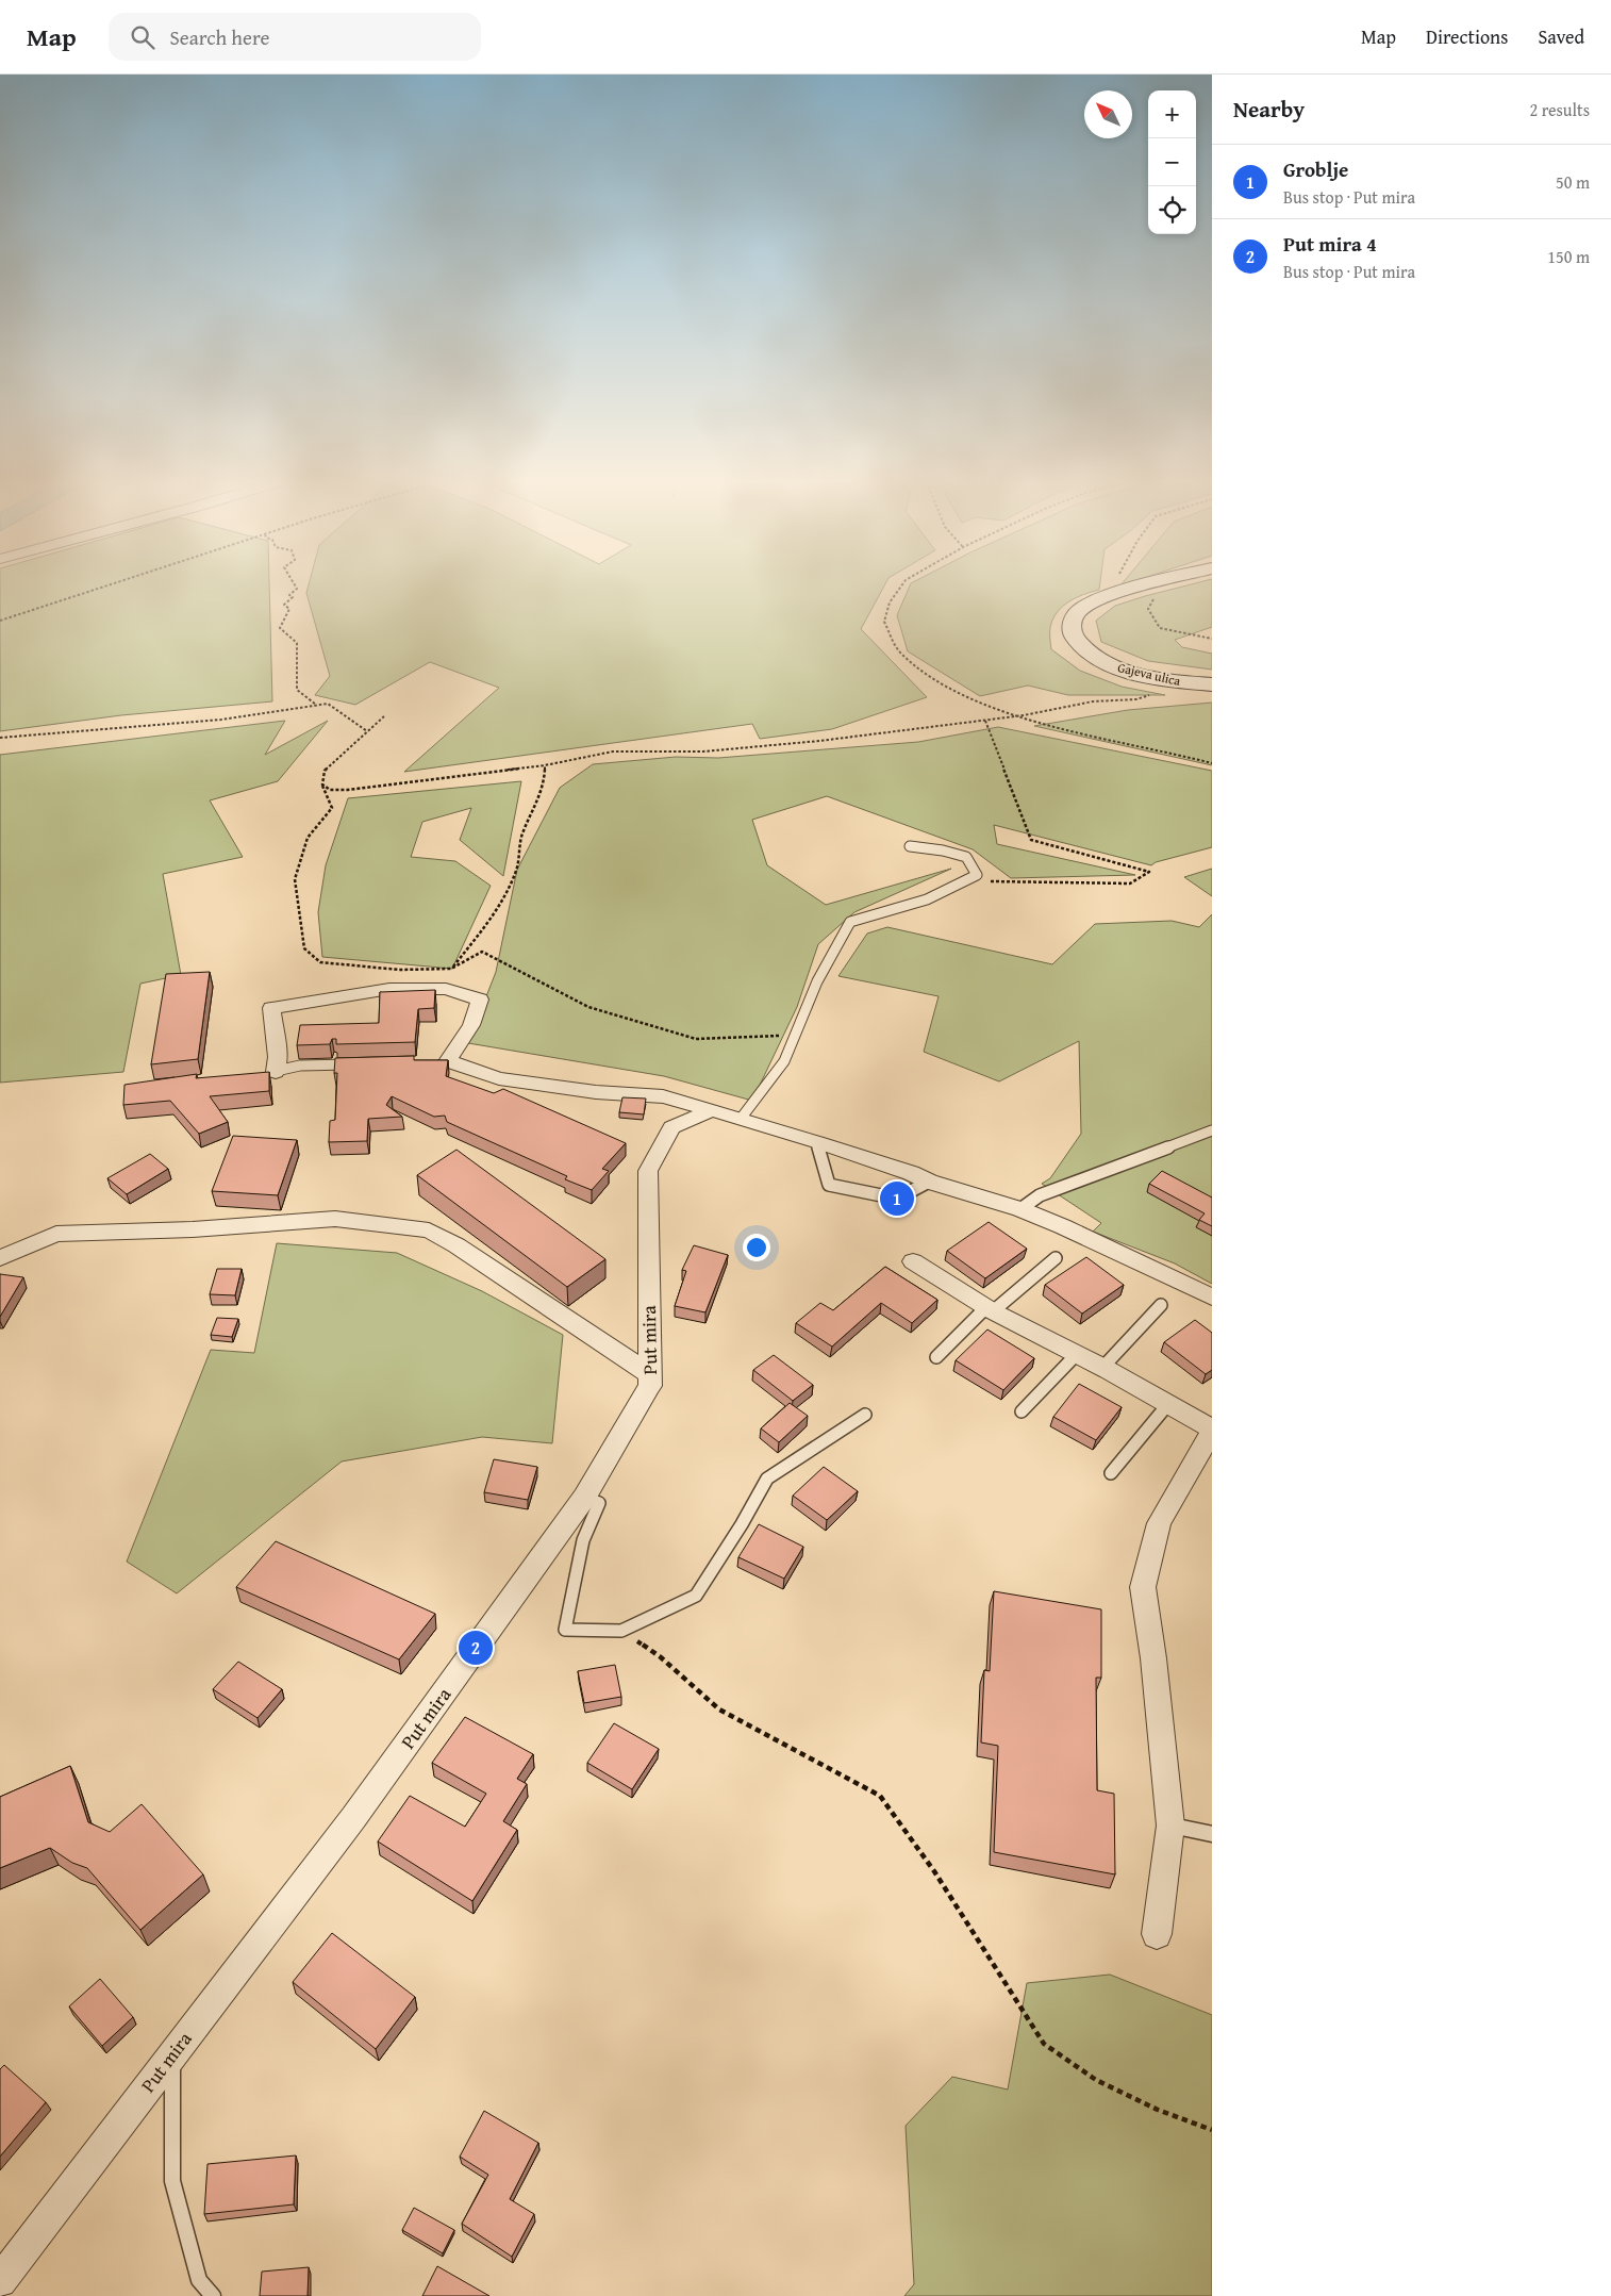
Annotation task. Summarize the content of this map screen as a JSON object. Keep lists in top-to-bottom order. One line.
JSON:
{"streets":{"main road":["Gajeva ulica"],"street":["Put mira"]},"north":"top left","page":{"header":"Map","search":"Search here","nav":["Map","Directions","Saved"],"heading":["Nearby","2 results"],"map_buttons":["+","−"],"list":[{"mark":"1","name":"Groblje","note":"Bus stop · Put mira","value":"50 m"},{"mark":"2","name":"Put mira 4","note":"Bus stop · Put mira","value":"150 m"}],"pins":["1","2"]}}
